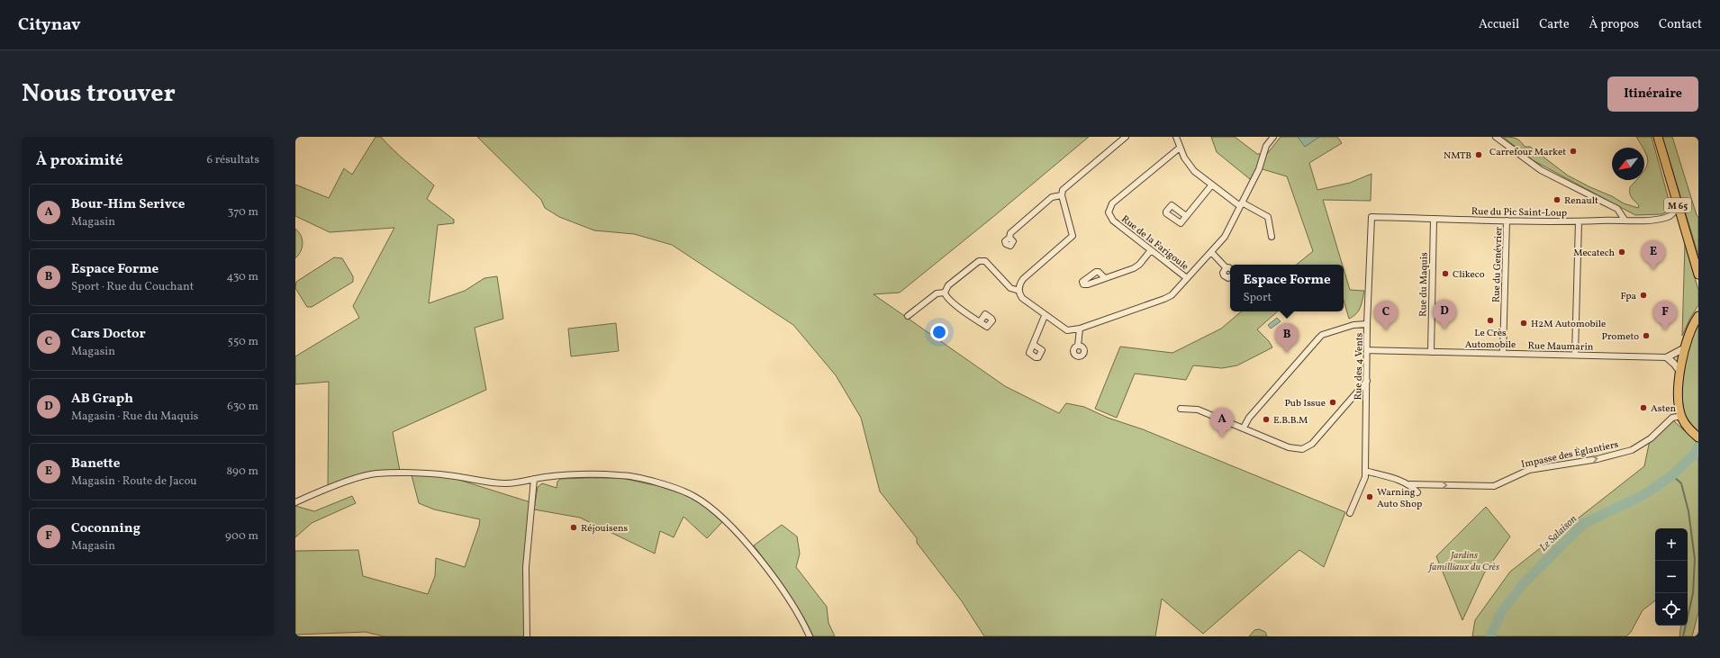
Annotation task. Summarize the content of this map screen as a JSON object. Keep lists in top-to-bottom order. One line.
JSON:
{"streets":{"main road":["M 65"],"street":["Rue du Pic Saint-Loup","Rue de la Farigoule","Rue du Genévrier","Rue du Maquis","Rue Maumarin","Rue des 4 Vents","Impasse des Églantiers"]},"crossings":[["M 65","Rue du Pic Saint-Loup"],["Rue du Pic Saint-Loup","Rue du Genévrier"],["Rue du Pic Saint-Loup","Rue du Maquis"],["Rue du Pic Saint-Loup","Rue des 4 Vents"],["Rue du Genévrier","Rue Maumarin"],["Rue du Maquis","Rue Maumarin"],["Rue Maumarin","Rue des 4 Vents"],["Rue des 4 Vents","Impasse des Églantiers"]],"one_way":["Impasse des Églantiers"],"water":["Le Salaison"],"parks":["Jardins familliaux du Crès"],"places":["Carrefour Market","NMTB","Renault","Mecatech","Clikeco","Fpa","Le Crès Automobile","H2M Automobile","Prometo","Pub Issue","Asten","E.B.B.M","Warning Auto Shop","Réjouisens"],"north":"bottom left","page":{"header":"Citynav","nav":["Accueil","Carte","À propos","Contact"],"title":"Nous trouver","buttons":"Itinéraire","heading":["À proximité","6 résultats"],"list":[{"mark":"A","name":"Bour-Him Serivce","note":"Magasin","value":"370 m"},{"mark":"B","name":"Espace Forme","note":"Sport · Rue du Couchant","value":"430 m"},{"mark":"C","name":"Cars Doctor","note":"Magasin","value":"550 m"},{"mark":"D","name":"AB Graph","note":"Magasin · Rue du Maquis","value":"630 m"},{"mark":"E","name":"Banette","note":"Magasin · Route de Jacou","value":"890 m"},{"mark":"F","name":"Coconning","note":"Magasin","value":"900 m"}],"pins":["E","D","C","F","B","A"],"popup":["Espace Forme","Sport"],"map_buttons":["+","−"]}}
